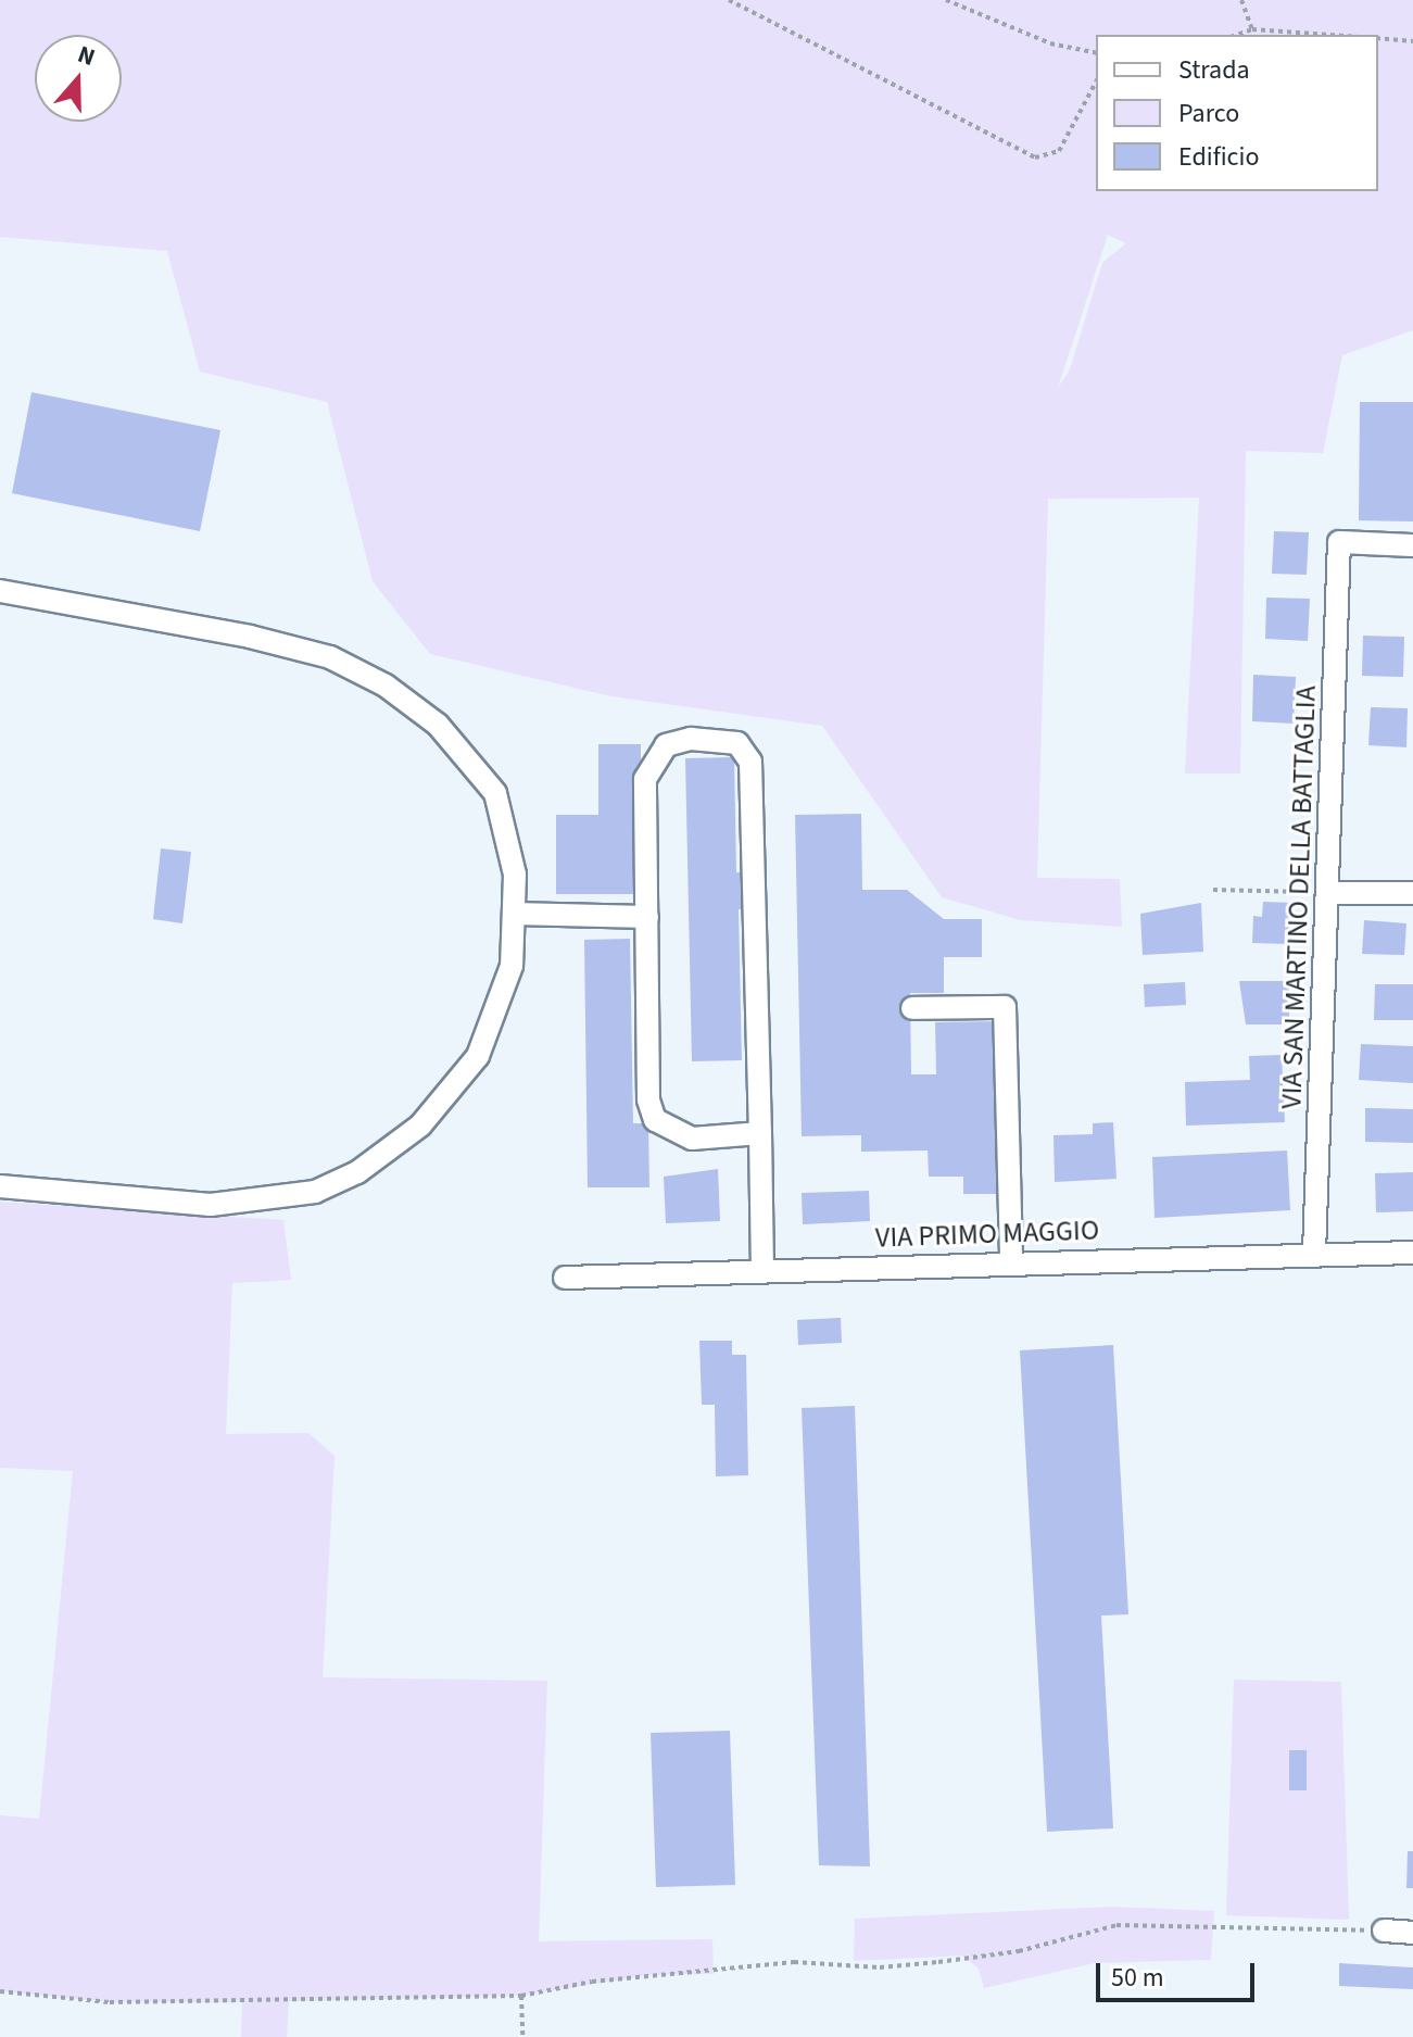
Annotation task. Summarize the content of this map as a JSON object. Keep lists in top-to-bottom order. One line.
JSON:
{"streets":{"street":["VIA SAN MARTINO DELLA BATTAGLIA","VIA PRIMO MAGGIO"]},"crossings":[["VIA SAN MARTINO DELLA BATTAGLIA","VIA PRIMO MAGGIO"]],"legend":["Strada","Parco","Edificio"],"scale_bar":"50 m","north":"top"}
